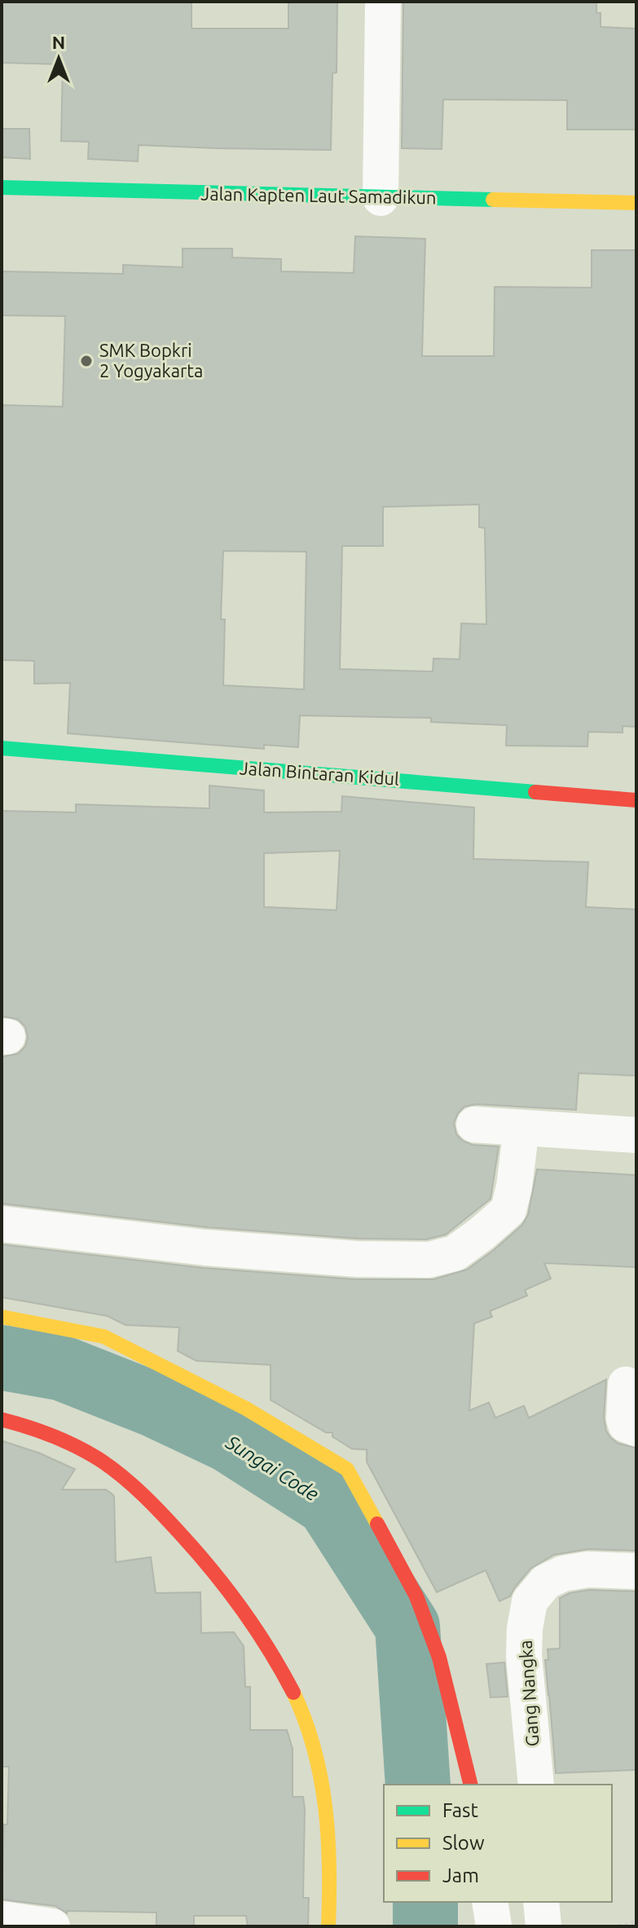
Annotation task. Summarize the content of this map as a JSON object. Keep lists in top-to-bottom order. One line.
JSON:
{"streets":{"street":["Jalan Kapten Laut Samadikun","Jalan Bintaran Kidul","Gang Nangka"]},"water":["Sungai Code"],"places":["SMK Bopkri 2 Yogyakarta"],"legend":["Fast","Slow","Jam"],"north":"top"}
